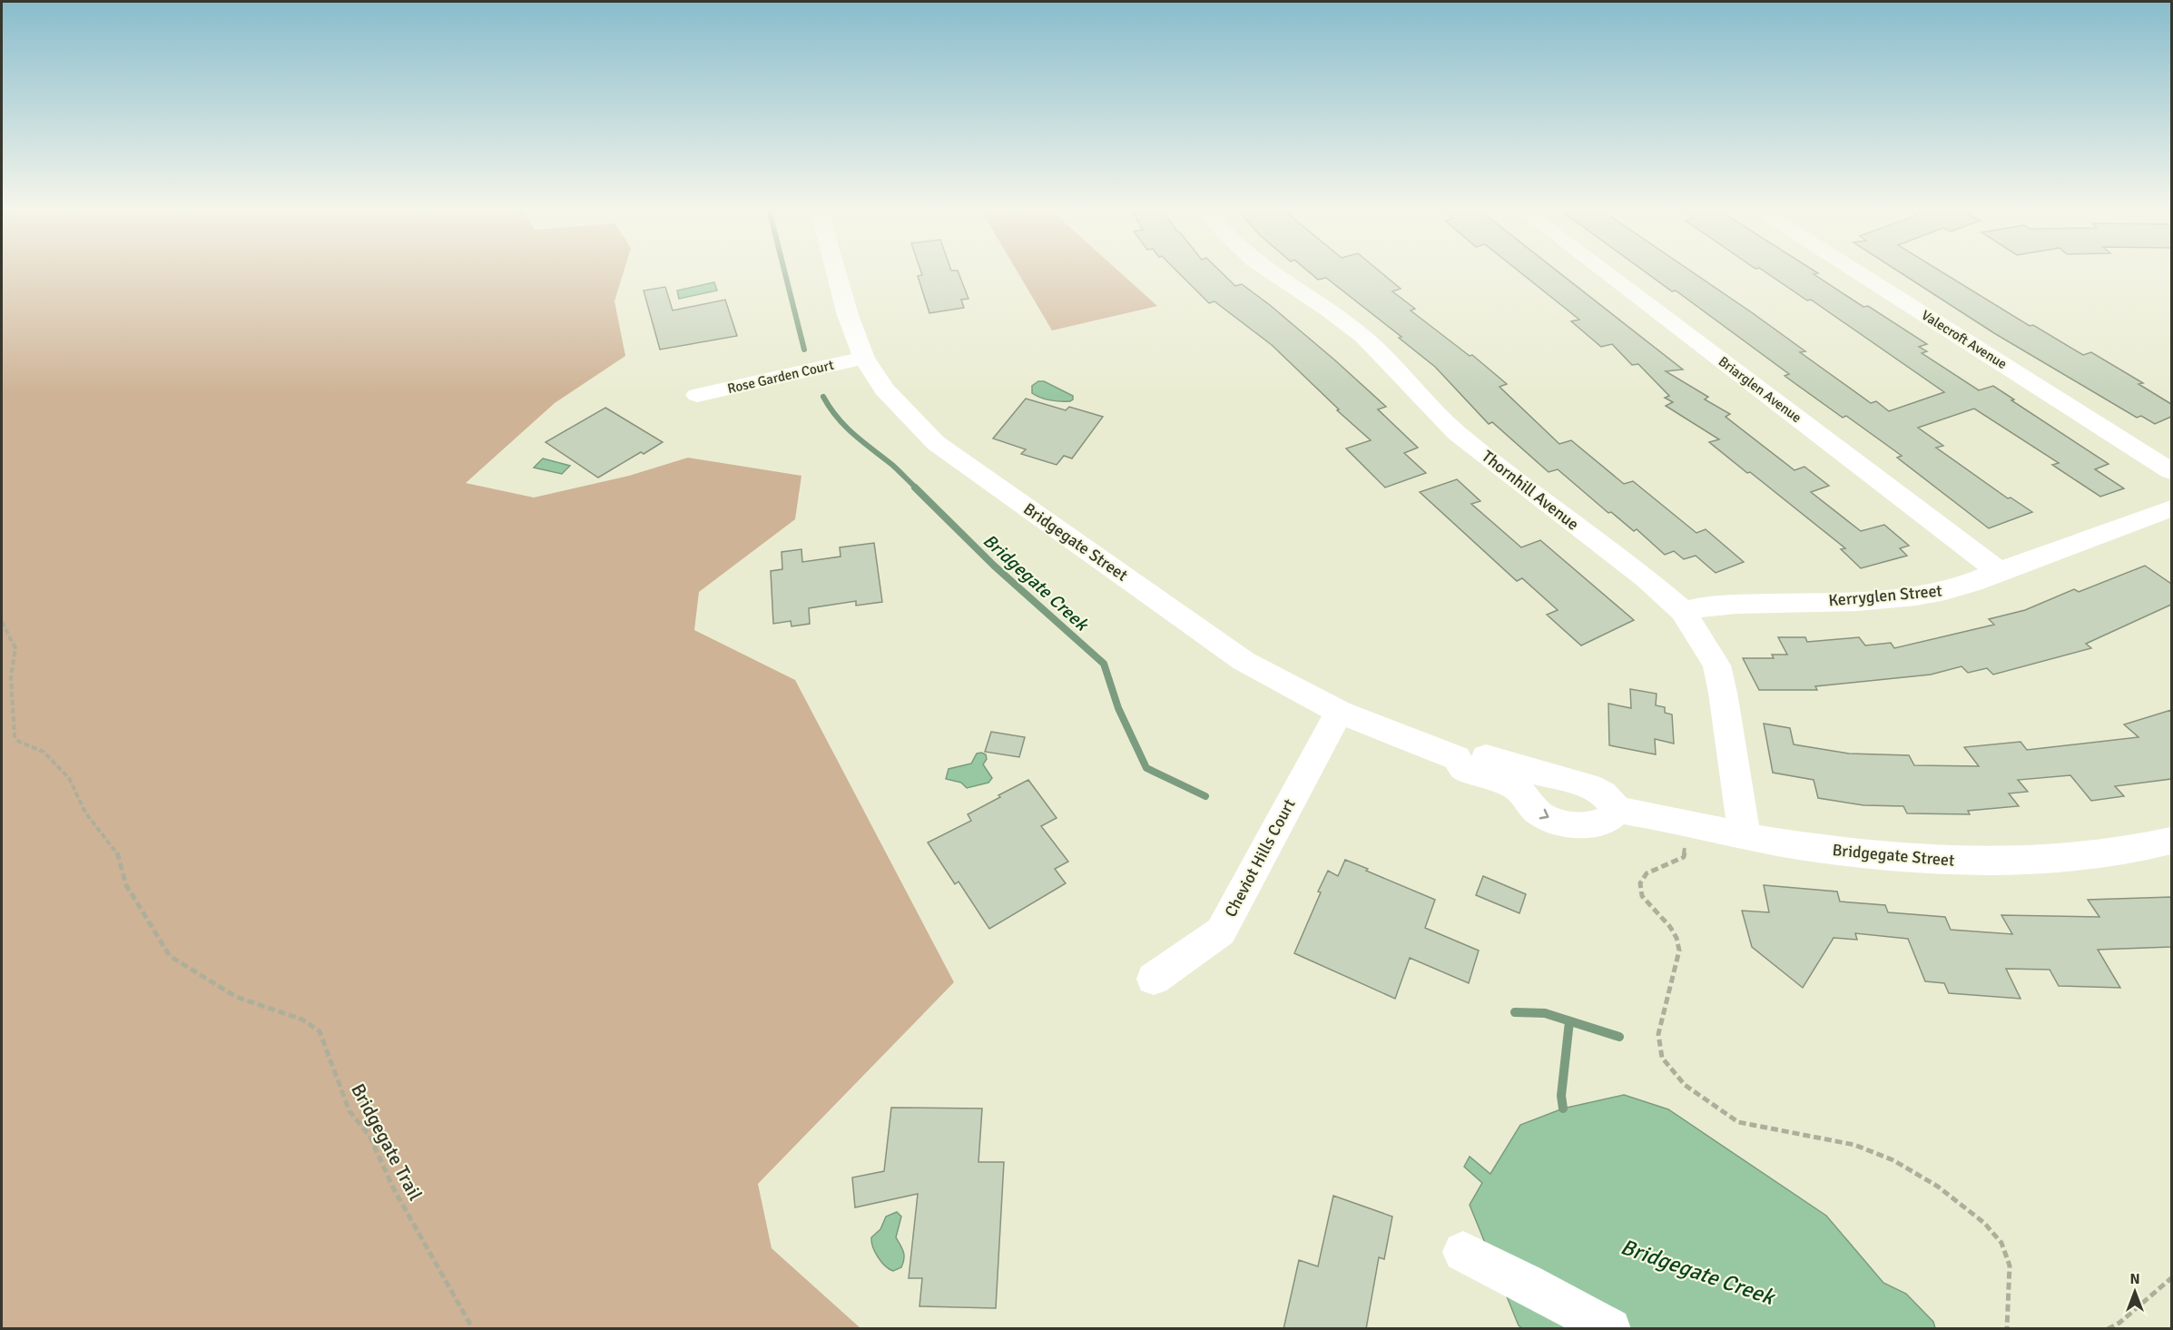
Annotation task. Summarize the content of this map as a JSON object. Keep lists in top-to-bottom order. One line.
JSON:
{"streets":{"street":["Valecroft Avenue","Rose Garden Court","Briarglen Avenue","Thornhill Avenue","Bridgegate Street","Kerryglen Street","Cheviot Hills Court"],"path":["Bridgegate Trail"]},"crossings":[["Rose Garden Court","Bridgegate Street"],["Briarglen Avenue","Kerryglen Street"],["Thornhill Avenue","Bridgegate Street"],["Thornhill Avenue","Kerryglen Street"],["Bridgegate Street","Cheviot Hills Court"]],"water":["Bridgegate Creek"],"north":"top"}
